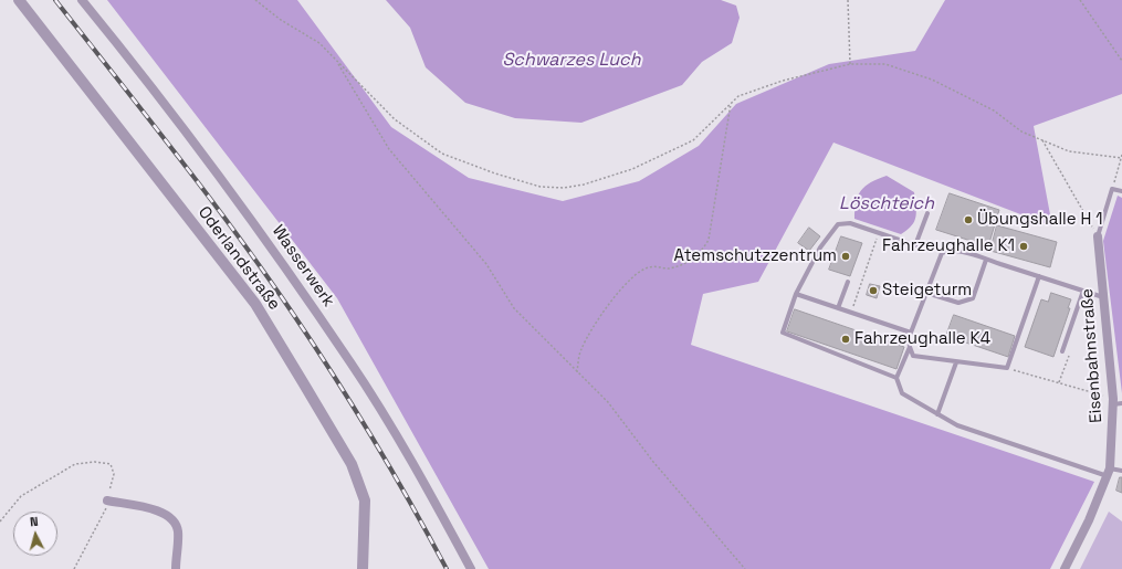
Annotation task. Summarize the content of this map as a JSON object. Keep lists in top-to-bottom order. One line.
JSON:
{"streets":{"street":["Oderlandstraße","Wasserwerk","Eisenbahnstraße"]},"water":["Schwarzes Luch","Löschteich"],"places":["Übungshalle H 1","Fahrzeughalle K1","Atemschutzzentrum","Steigeturm","Fahrzeughalle K4"],"north":"top"}
